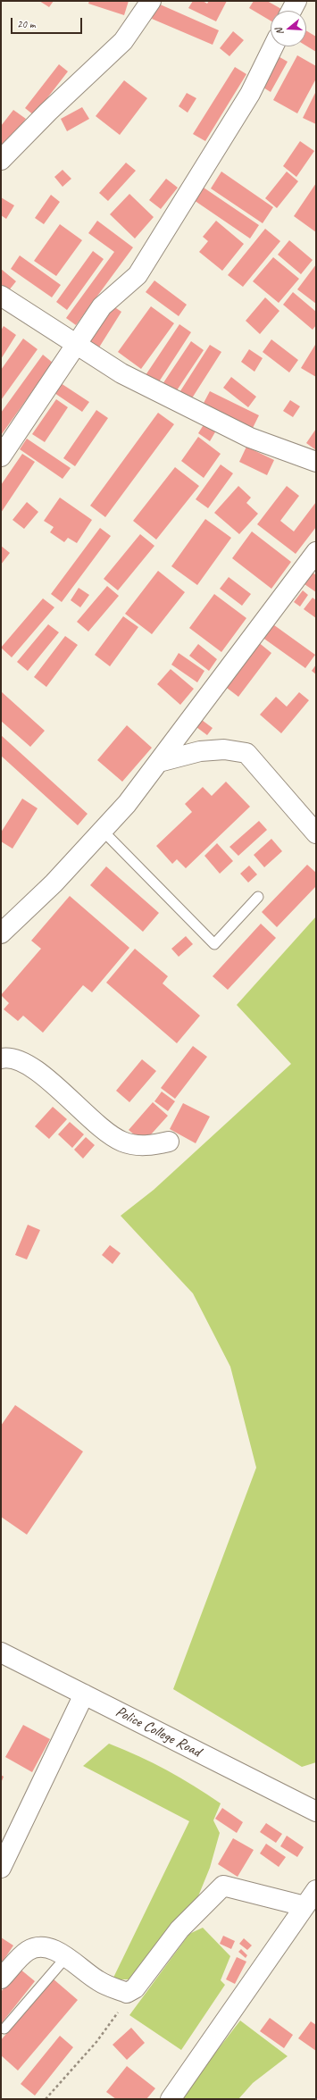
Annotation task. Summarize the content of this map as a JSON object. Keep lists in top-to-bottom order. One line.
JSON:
{"streets":{"street":["Police College Road"]},"scale_bar":"20 m","north":"left"}
